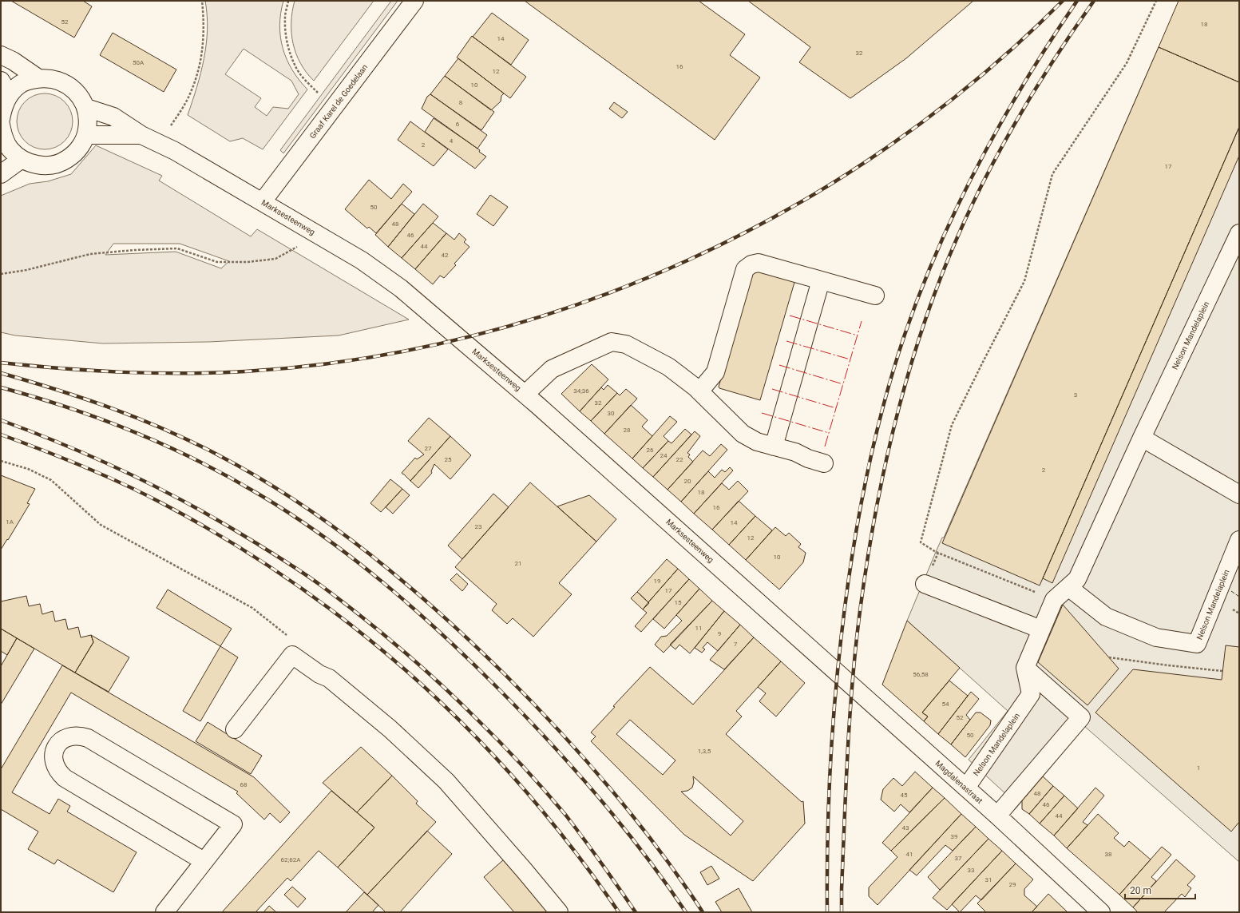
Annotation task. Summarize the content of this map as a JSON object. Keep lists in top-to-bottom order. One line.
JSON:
{"streets":{"street":["Graaf Karel de Goedelaan","Marksesteenweg","Nelson Mandelaplein","Magdalenastraat"]},"crossings":[["Graaf Karel de Goedelaan","Marksesteenweg"],["Marksesteenweg","Magdalenastraat"],["Nelson Mandelaplein","Magdalenastraat"]],"house_numbers":["52","18","14","32","50A","16","12","10","8","6","4","2","17","50","48","46","44","42","34;36","3","32","30","28","27","26","24","25","22","2","20","18","16","1A","14","23","12","10","21","19","17","15","11","9","7","56,58","54","52","50","1,3,5","1","68","48","45","46","44","43","39","41","38","37","62;62A","33","31","29"],"scale_bar":"20 m"}
